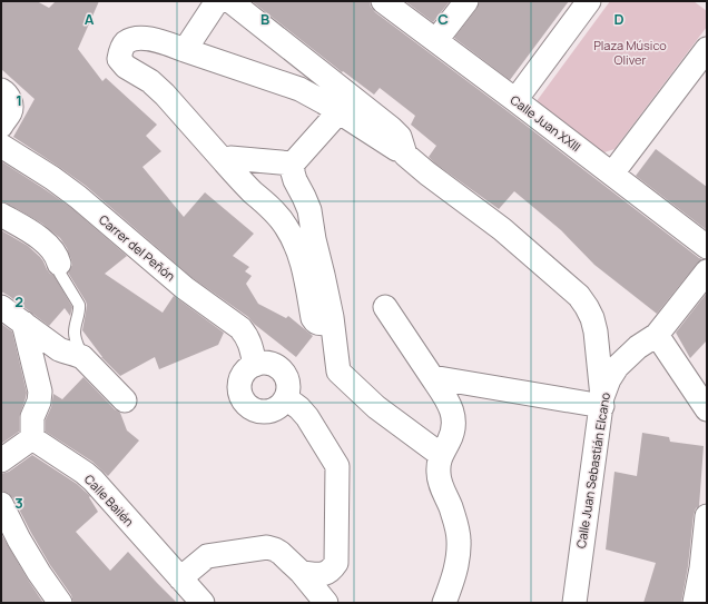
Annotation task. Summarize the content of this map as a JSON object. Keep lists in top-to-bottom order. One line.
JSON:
{"streets":{"street":["Calle Juan XXIII","Carrer del Peñón","Calle Juan Sebastián Elcano","Calle Bailén"]},"parks":["Plaza Músico Oliver"],"grid":{"columns":["A","B","C","D"],"rows":["1","2","3"]}}
